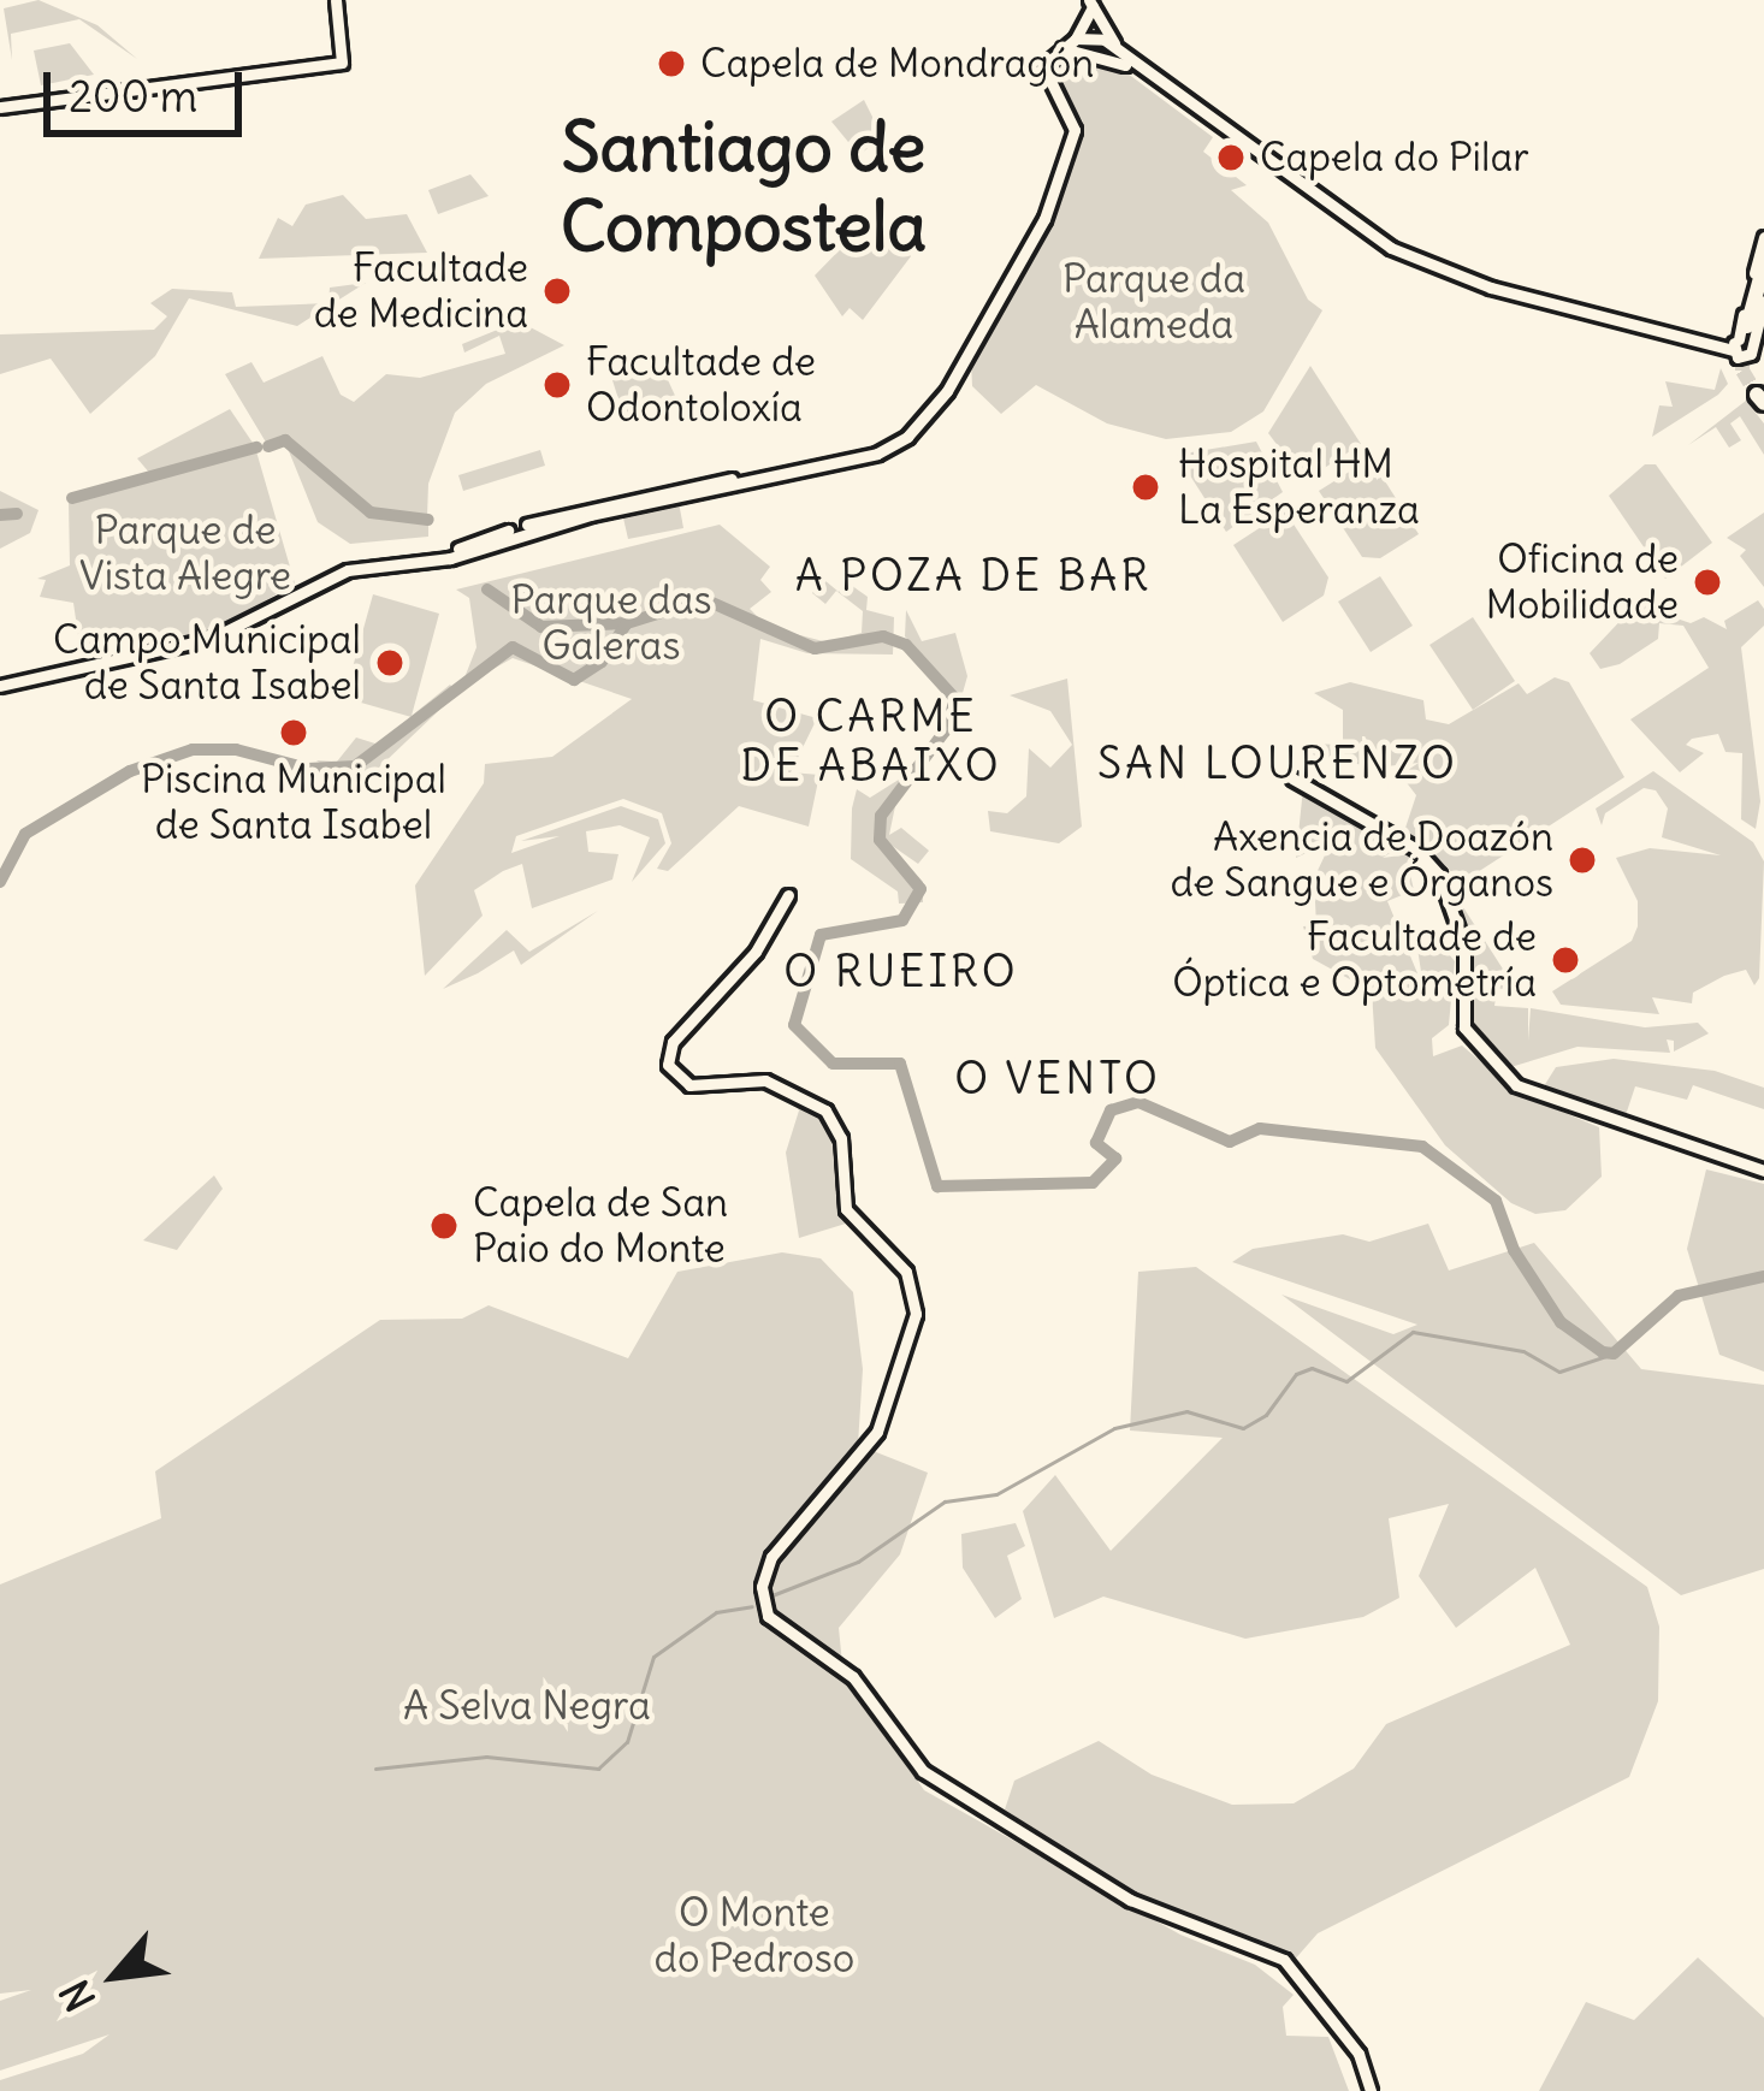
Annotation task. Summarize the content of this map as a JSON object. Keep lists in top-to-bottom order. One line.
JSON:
{"districts":["Santiago de Compostela","A POZA DE BAR","O CARME DE ABAIXO","SAN LOURENZO","O RUEIRO","O VENTO"],"parks":["Parque da Alameda","Parque de Vista Alegre","Parque das Galeras","A Selva Negra","O Monte do Pedroso"],"places":["Capela de Mondragón","Capela do Pilar","Facultade de Medicina","Facultade de Odontoloxía","Hospital HM La Esperanza","Oficina de Mobilidade","Campo Municipal de Santa Isabel","Piscina Municipal de Santa Isabel","Axencia de Doazón de Sangue e Órganos","Facultade de Óptica e Optometría","Capela de San Paio do Monte"],"scale_bar":"200 m","north":"bottom left"}
